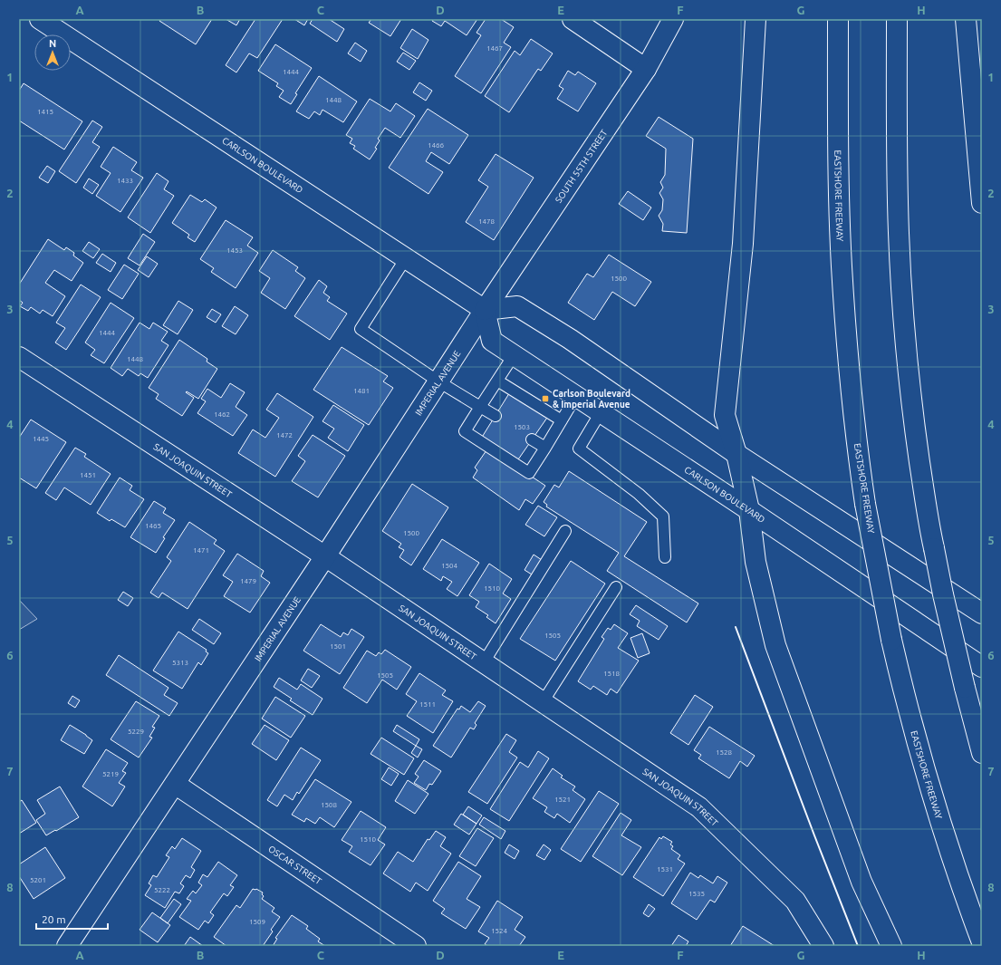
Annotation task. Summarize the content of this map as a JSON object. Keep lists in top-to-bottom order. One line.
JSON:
{"streets":{"main road":["CARLSON BOULEVARD","SOUTH 55TH STREET","EASTSHORE FREEWAY","IMPERIAL AVENUE","SAN JOAQUIN STREET","OSCAR STREET"]},"crossings":[["CARLSON BOULEVARD","SOUTH 55TH STREET"],["CARLSON BOULEVARD","IMPERIAL AVENUE"],["SOUTH 55TH STREET","IMPERIAL AVENUE"],["IMPERIAL AVENUE","SAN JOAQUIN STREET"],["IMPERIAL AVENUE","OSCAR STREET"]],"places":{"transit":["Carlson Boulevard & Imperial Avenue"]},"house_numbers":["1467","1444","1448","1415","1466","1433","1478","1453","1500","1444","1448","1481","1462","1503","1472","1445","1451","1465","1500","1471","1504","1479","1510","1505","1501","5313","1518","1505","1511","5229","1528","5219","1521","1508","1510","1531","5201","5222","1535","1509","1524"],"scale_bar":"20 m","north":"top","grid":{"columns":["A","B","C","D","E","F","G","H"],"rows":["1","2","3","4","5","6","7","8"]}}
